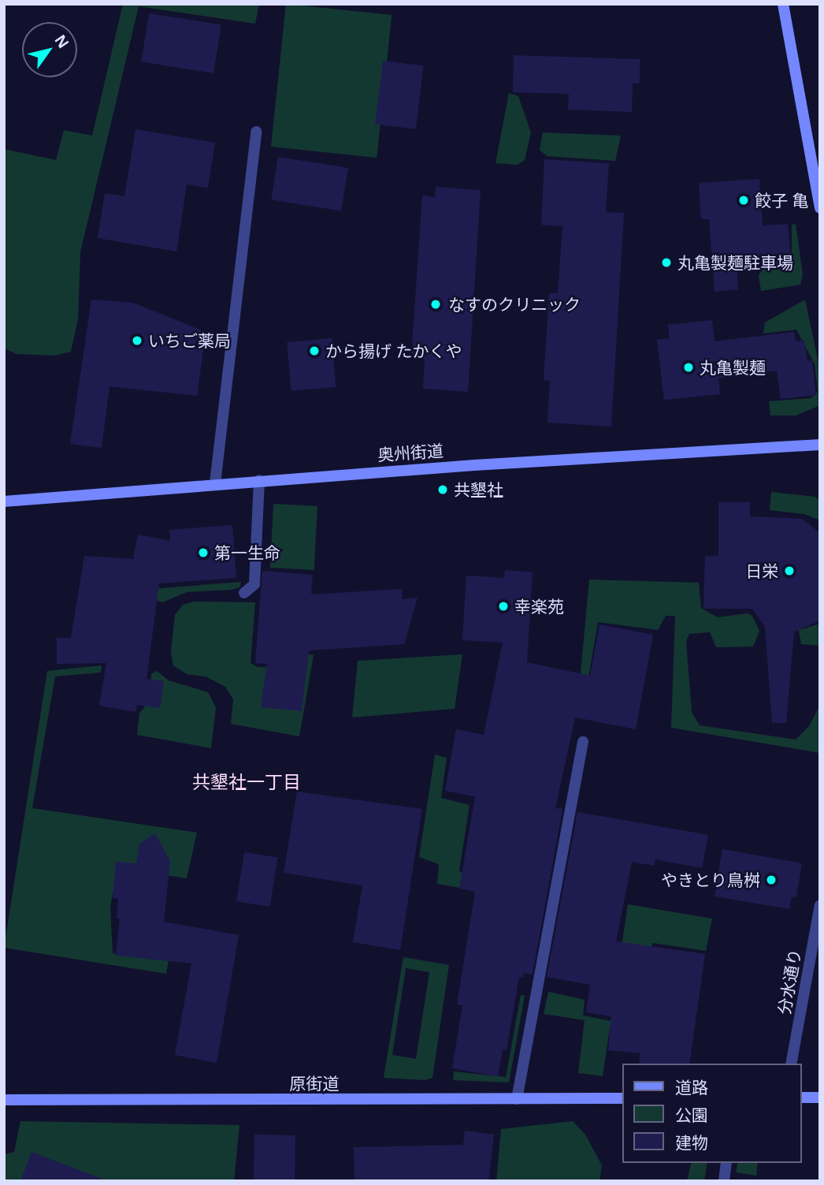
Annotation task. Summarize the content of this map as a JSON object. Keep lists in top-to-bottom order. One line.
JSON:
{"streets":{"street":["奥州街道","分水通り","原街道"]},"districts":["共墾社一丁目"],"places":["餃子 亀","丸亀製麺駐車場","なすのクリニック","いちご薬局","から揚げ たかくや","丸亀製麺","共墾社","第一生命","日栄","幸楽苑","やきとり鳥桝"],"legend":["道路","公園","建物"],"north":"top right"}
